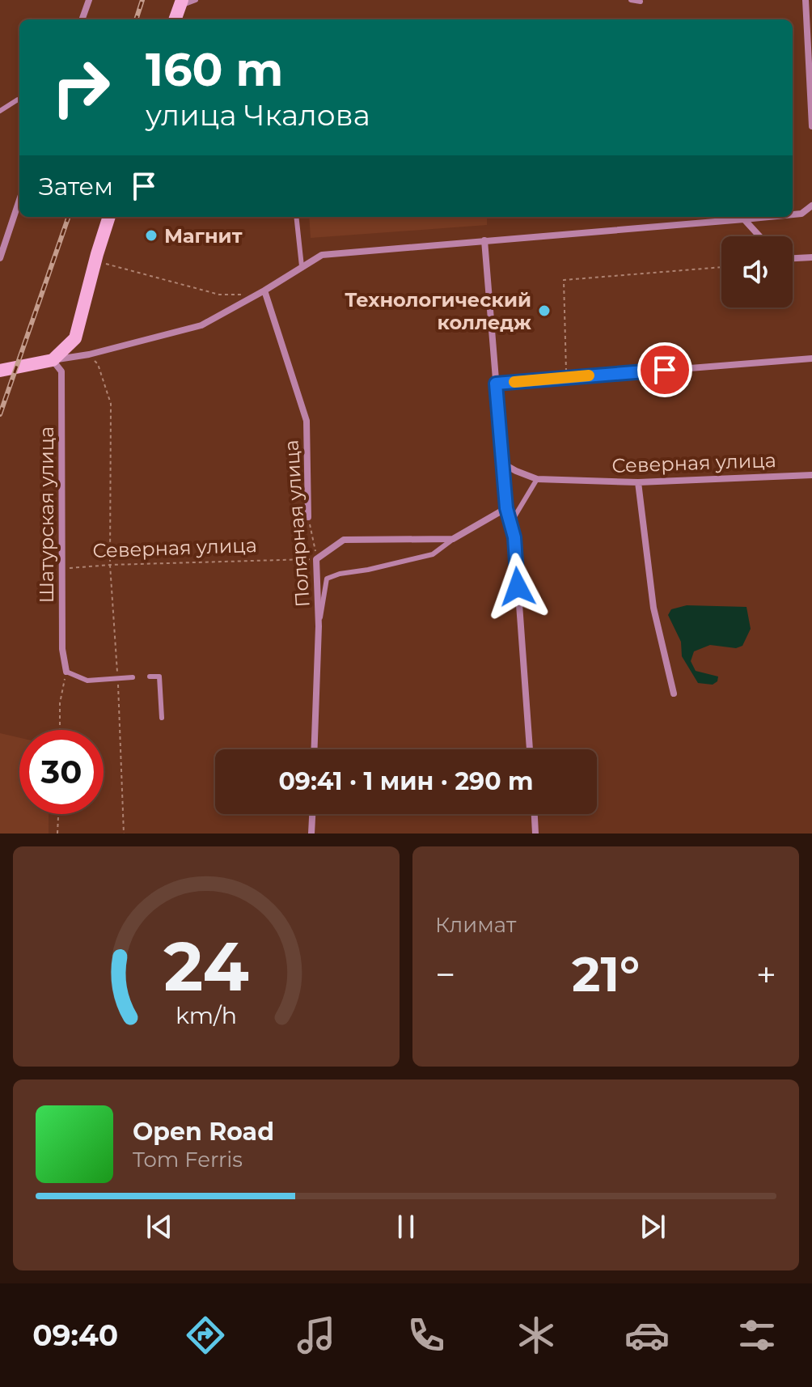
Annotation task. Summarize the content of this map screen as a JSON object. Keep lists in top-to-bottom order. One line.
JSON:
{"streets":{"street":["Северная улица","Шатурская улица","Полярная улица"]},"crossings":[["Северная улица","Шатурская улица"],["Северная улица","Полярная улица"]],"places":["Магнит","Технологический колледж"],"page":{"turn":["160 m","улица Чкалова"],"then":"Затем","limit":"30","trip":"09:41 · 1 мин · 290 m","tile":"Климат","heat":["−","21°","+"],"song":["Open Road","Tom Ferris"],"tabs":"09:40","gauge":["24","km/h"]}}
